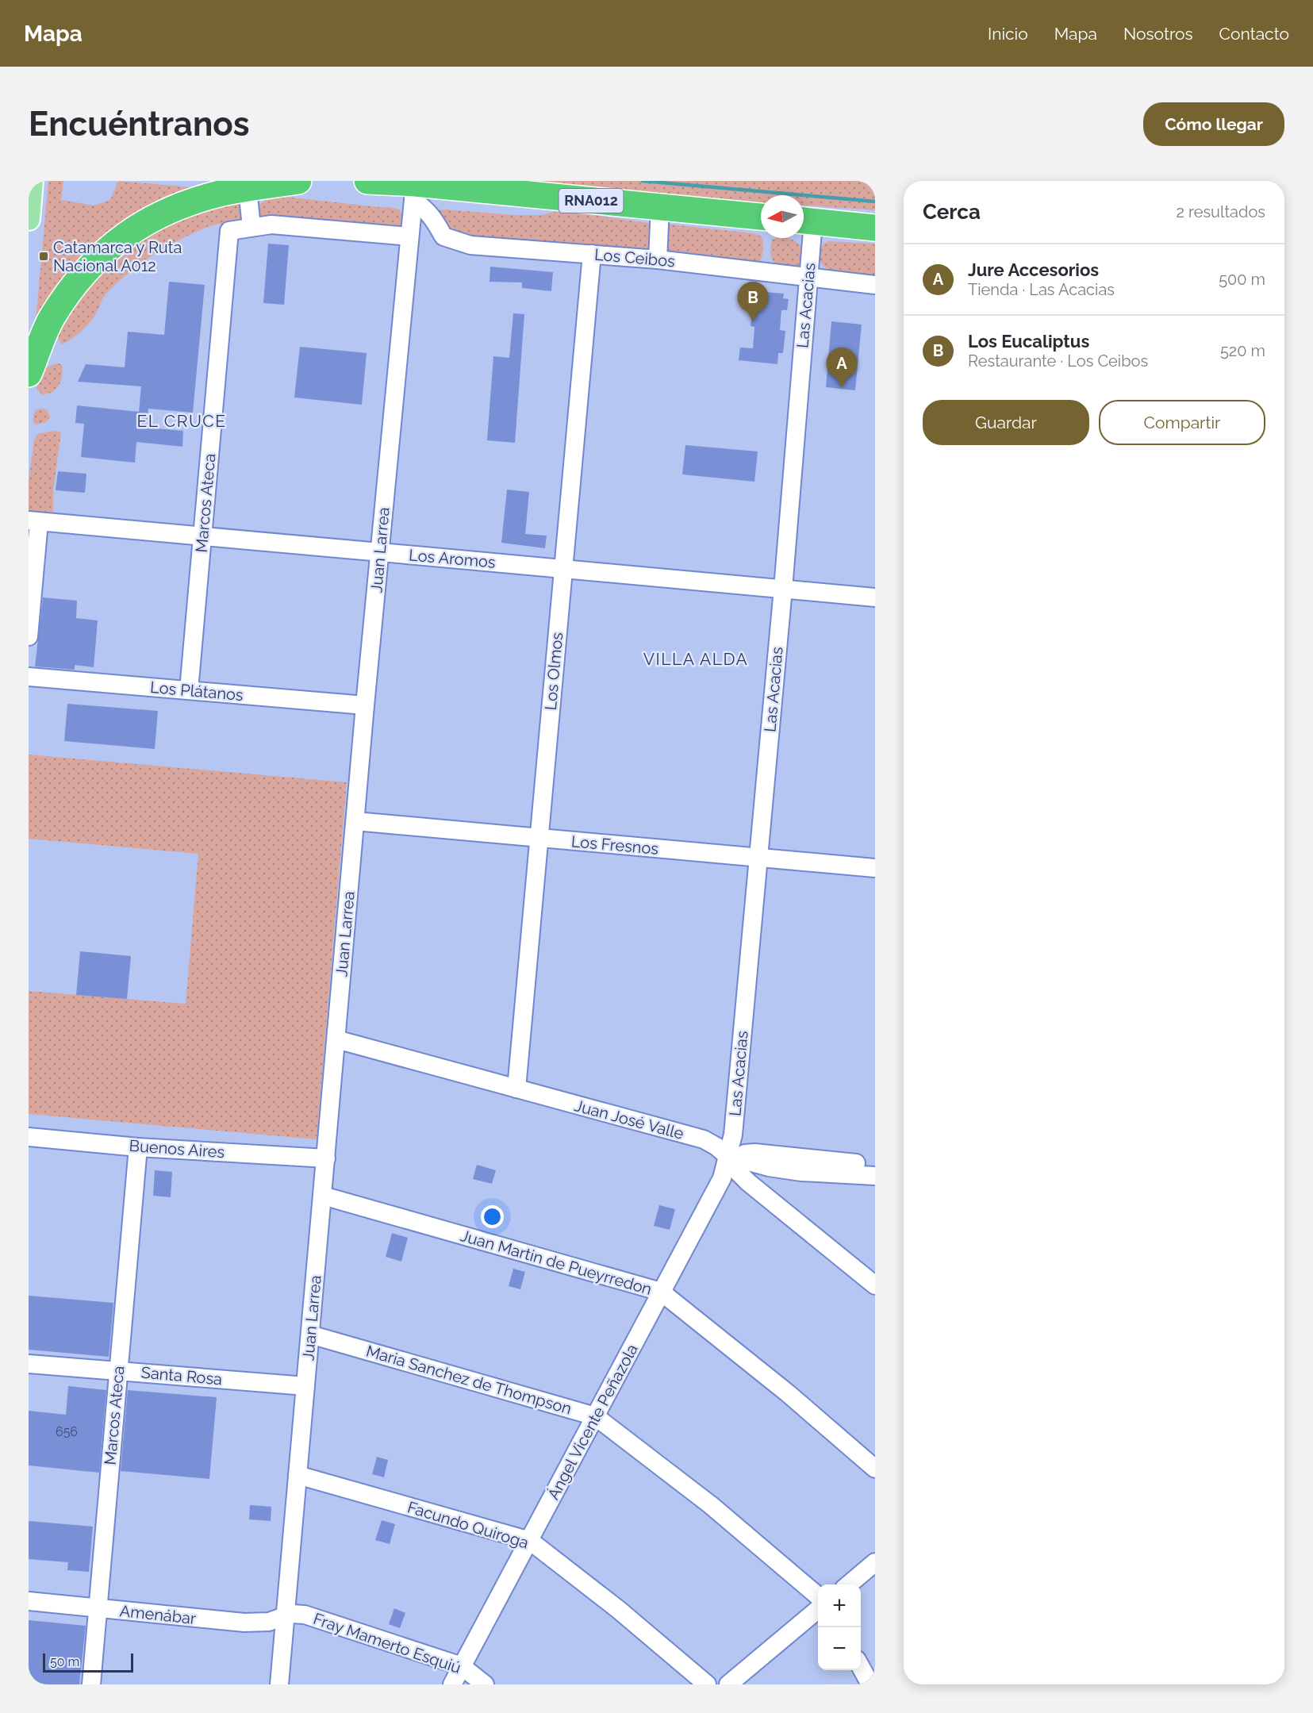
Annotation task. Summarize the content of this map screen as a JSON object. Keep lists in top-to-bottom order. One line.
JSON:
{"streets":{"highway":["RNA012"],"street":["Los Ceibos","Las Acacias","Marcos Ateca","Juan Larrea","Los Aromos","Los Olmos","Los Plátanos","Los Fresnos","Juan José Valle","Buenos Aires","Juan Martin de Pueyrredon","Santa Rosa","Maria Sanchez de Thompson","Ángel Vicente Peñazola","Facundo Quiroga","Amenábar","Fray Mamerto Esquiú"]},"crossings":[["RNA012","Los Ceibos"],["RNA012","Juan Larrea"],["Los Ceibos","Las Acacias"],["Los Ceibos","Juan Larrea"],["Los Ceibos","Los Olmos"],["Las Acacias","Los Aromos"],["Las Acacias","Los Fresnos"],["Las Acacias","Juan José Valle"],["Las Acacias","Ángel Vicente Peñazola"],["Marcos Ateca","Los Aromos"],["Marcos Ateca","Los Plátanos"],["Marcos Ateca","Buenos Aires"],["Marcos Ateca","Santa Rosa"],["Marcos Ateca","Amenábar"],["Juan Larrea","Los Aromos"],["Juan Larrea","Los Plátanos"],["Juan Larrea","Los Fresnos"],["Juan Larrea","Juan José Valle"],["Juan Larrea","Buenos Aires"],["Juan Larrea","Juan Martin de Pueyrredon"],["Juan Larrea","Santa Rosa"],["Juan Larrea","Maria Sanchez de Thompson"],["Juan Larrea","Facundo Quiroga"],["Juan Larrea","Amenábar"],["Juan Larrea","Fray Mamerto Esquiú"],["Los Aromos","Los Olmos"],["Los Olmos","Los Fresnos"],["Los Olmos","Juan José Valle"],["Juan José Valle","Ángel Vicente Peñazola"],["Juan Martin de Pueyrredon","Ángel Vicente Peñazola"],["Maria Sanchez de Thompson","Ángel Vicente Peñazola"],["Ángel Vicente Peñazola","Facundo Quiroga"],["Ángel Vicente Peñazola","Fray Mamerto Esquiú"],["Amenábar","Fray Mamerto Esquiú"]],"districts":["EL CRUCE","VILLA ALDA"],"places":{"transit":["Catamarca y Ruta Nacional A012"]},"house_numbers":["656"],"scale_bar":"50 m","north":"left","page":{"header":"Mapa","nav":["Inicio","Mapa","Nosotros","Contacto"],"buttons":["Cómo llegar",["Guardar","Compartir"]],"title":"Encuéntranos","heading":["Cerca","2 resultados"],"list":[{"mark":"A","name":"Jure Accesorios","note":"Tienda · Las Acacias","value":"500 m"},{"mark":"B","name":"Los Eucaliptus","note":"Restaurante · Los Ceibos","value":"520 m"}],"pins":["B","A"],"map_buttons":["+","−"],"scale":"50 m"}}
